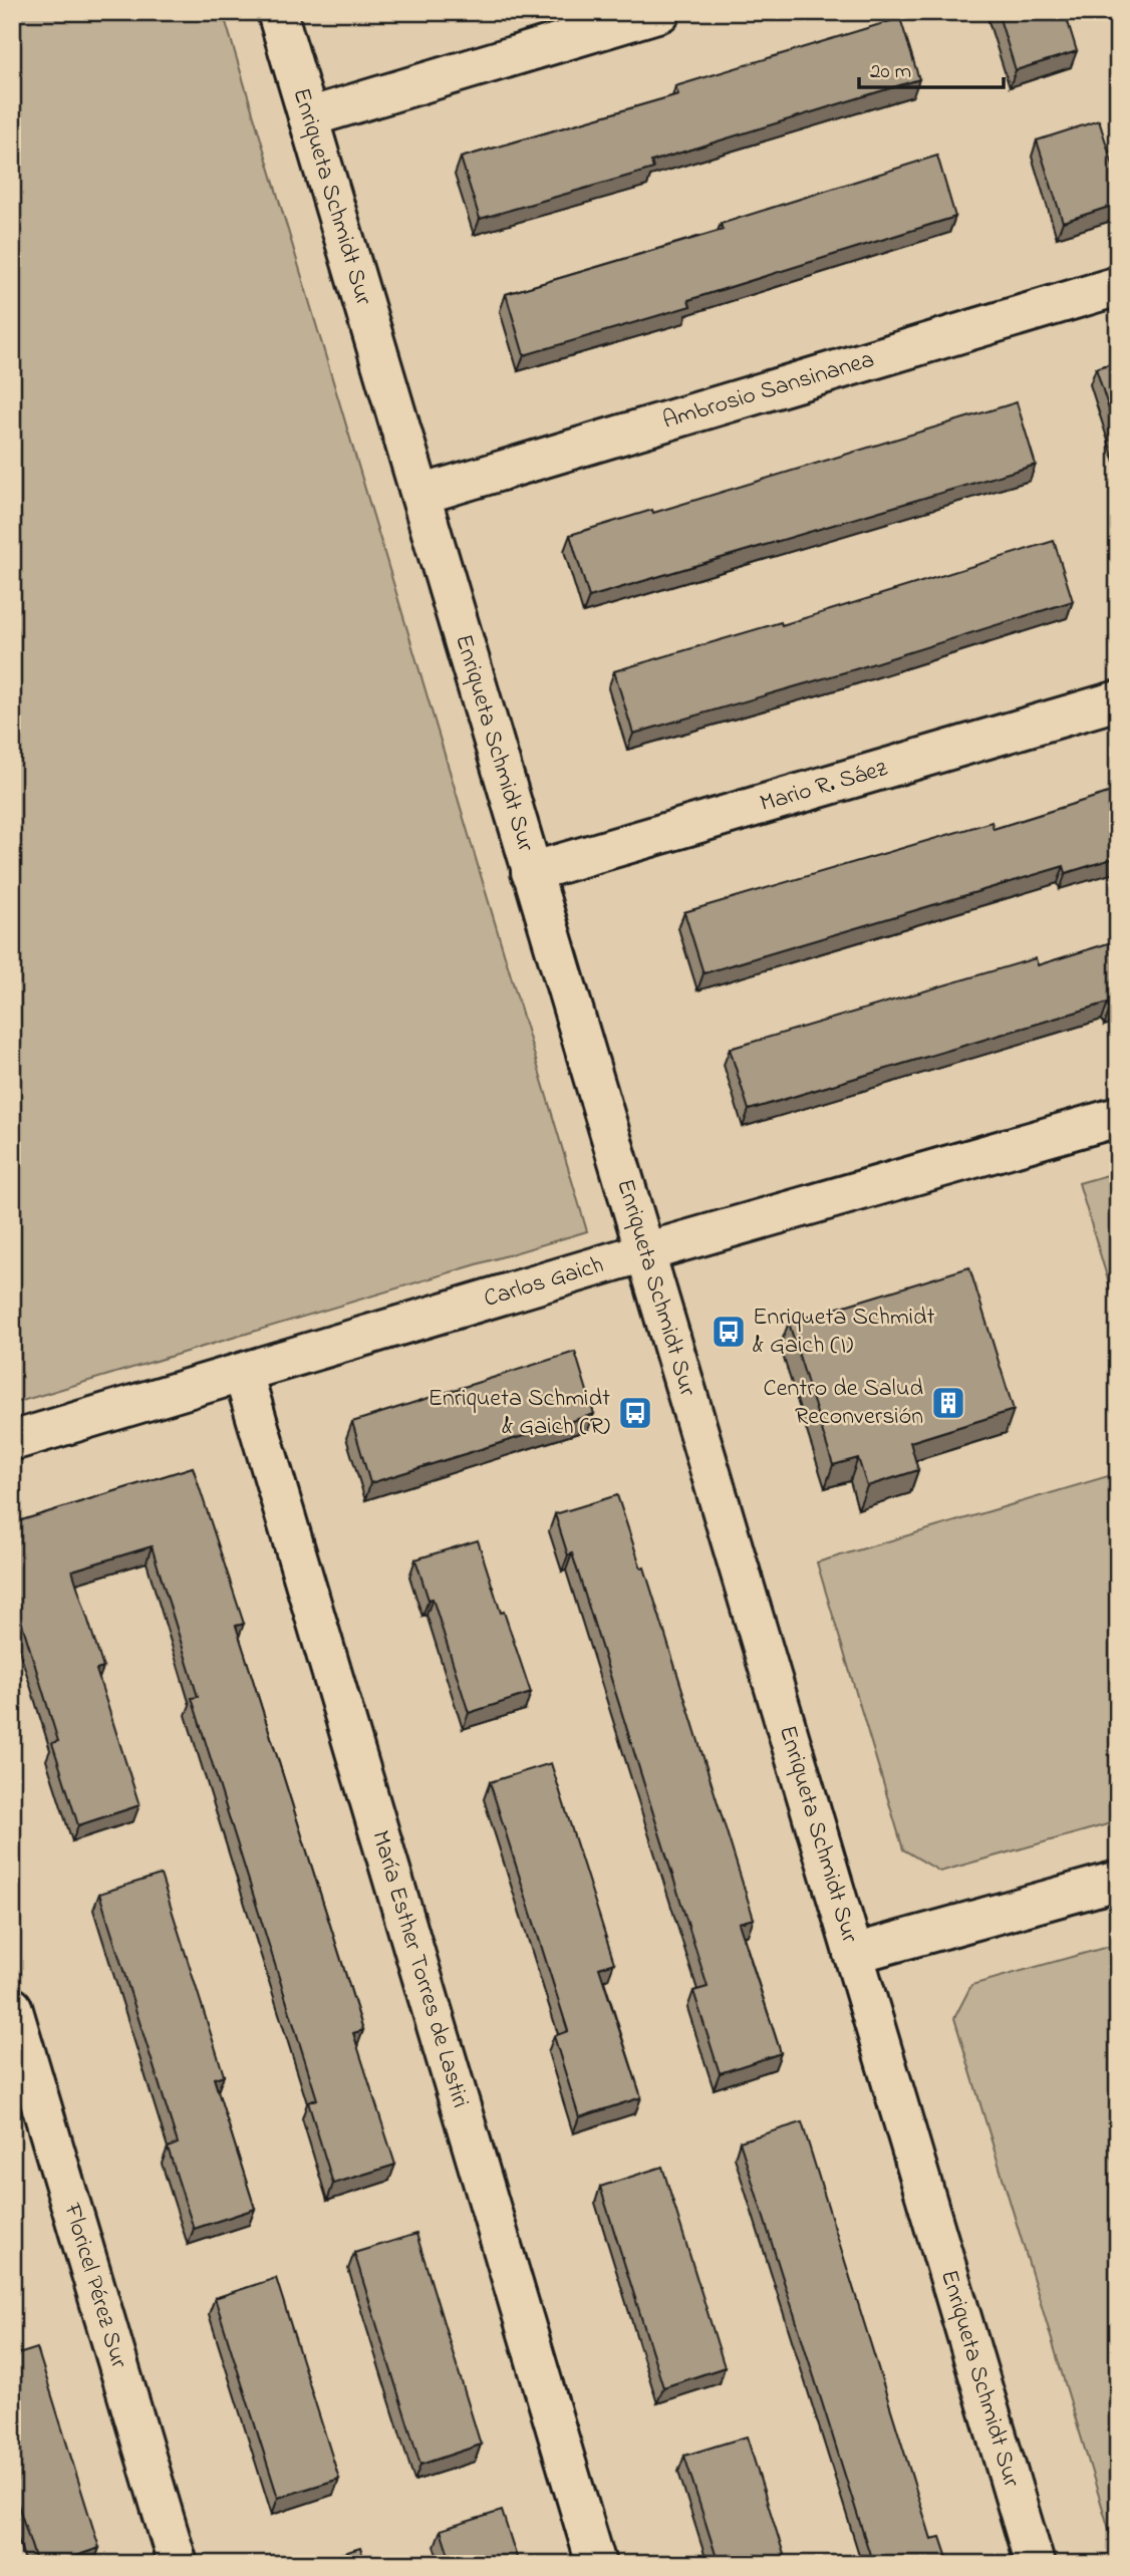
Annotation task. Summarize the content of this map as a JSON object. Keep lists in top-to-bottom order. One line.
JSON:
{"streets":{"street":["Enriqueta Schmidt Sur","Ambrosio Sansinanea","Mario R. Sáez","Carlos Gaich","María Esther Torres de Lastiri","Floricel Pérez Sur"]},"crossings":[["Enriqueta Schmidt Sur","Ambrosio Sansinanea"],["Enriqueta Schmidt Sur","Mario R. Sáez"],["Enriqueta Schmidt Sur","Carlos Gaich"],["Carlos Gaich","María Esther Torres de Lastiri"]],"places":{"bus stop":["Enriqueta Schmidt & Gaich (I)","Enriqueta Schmidt & Gaich (R)"],"building":["Centro de Salud Reconversión"]},"scale_bar":"20 m"}
